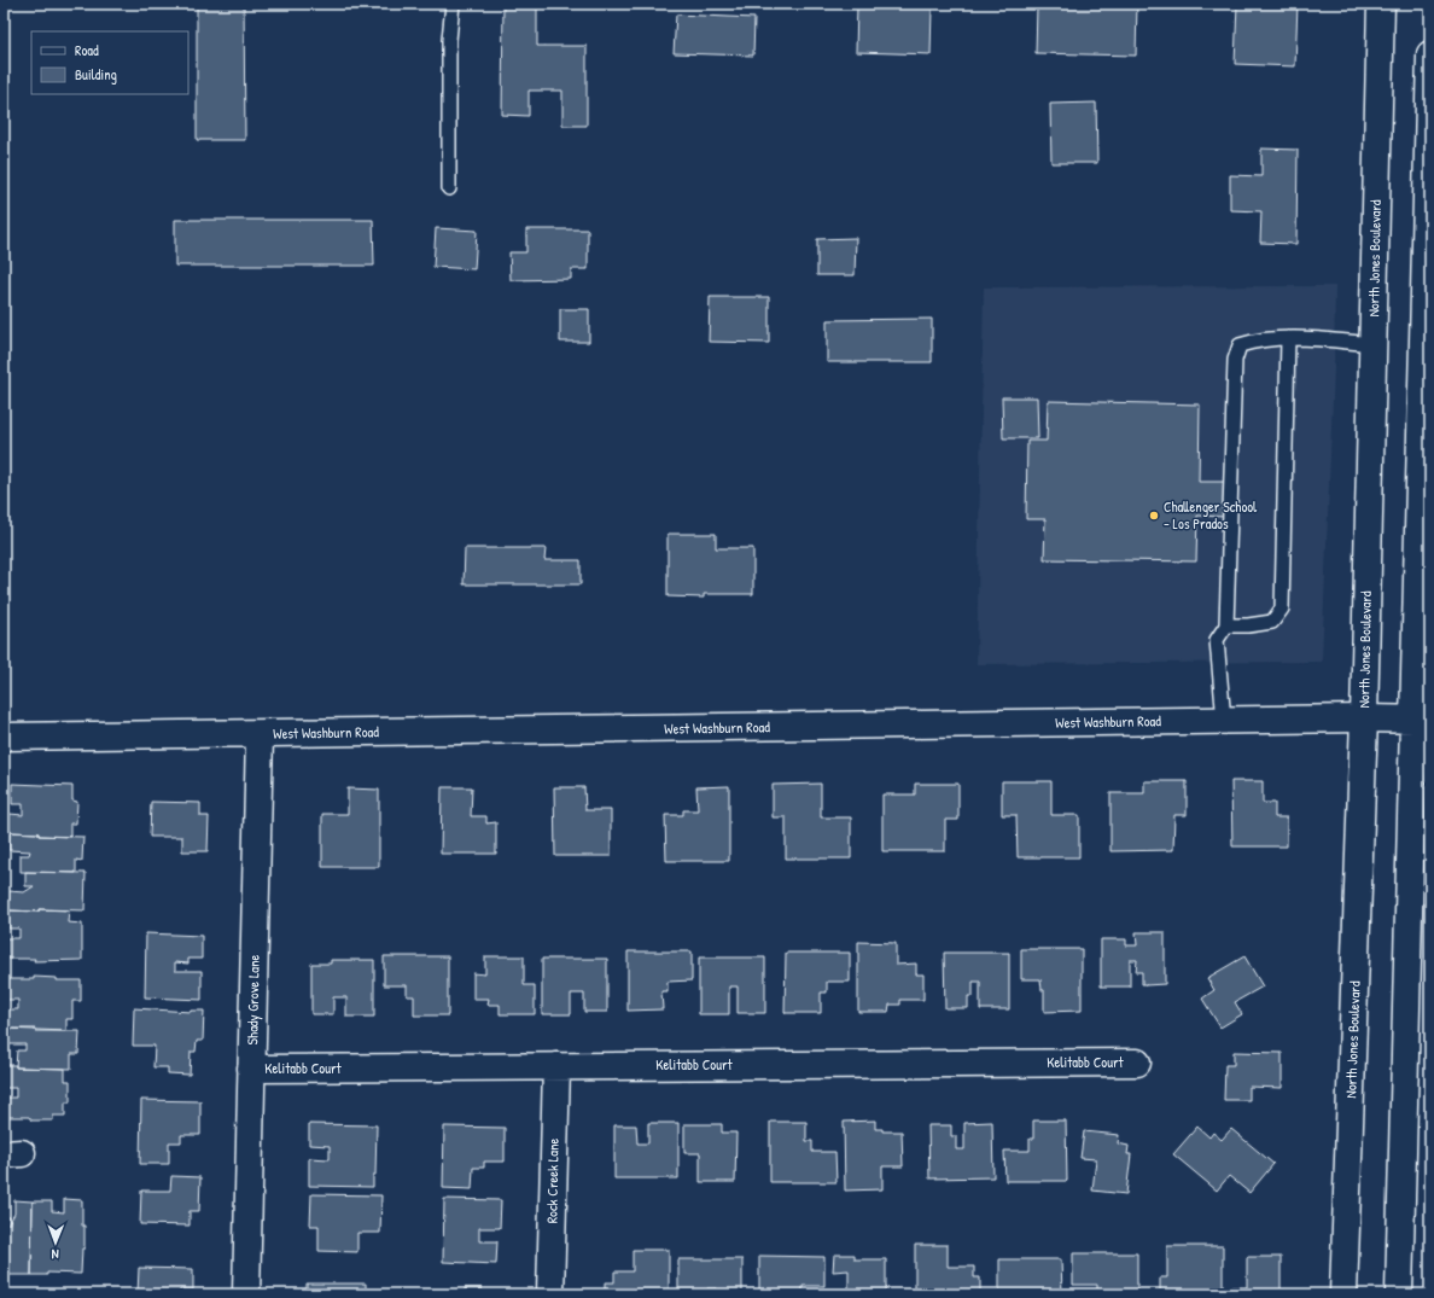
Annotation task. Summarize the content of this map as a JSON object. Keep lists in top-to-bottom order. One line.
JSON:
{"streets":{"street":["North Jones Boulevard","West Washburn Road","Shady Grove Lane","Kelitabb Court","Rock Creek Lane"]},"crossings":[["North Jones Boulevard","West Washburn Road"],["West Washburn Road","Shady Grove Lane"],["Shady Grove Lane","Kelitabb Court"],["Kelitabb Court","Rock Creek Lane"]],"places":["Challenger School - Los Prados"],"legend":["Road","Building"],"north":"bottom"}
